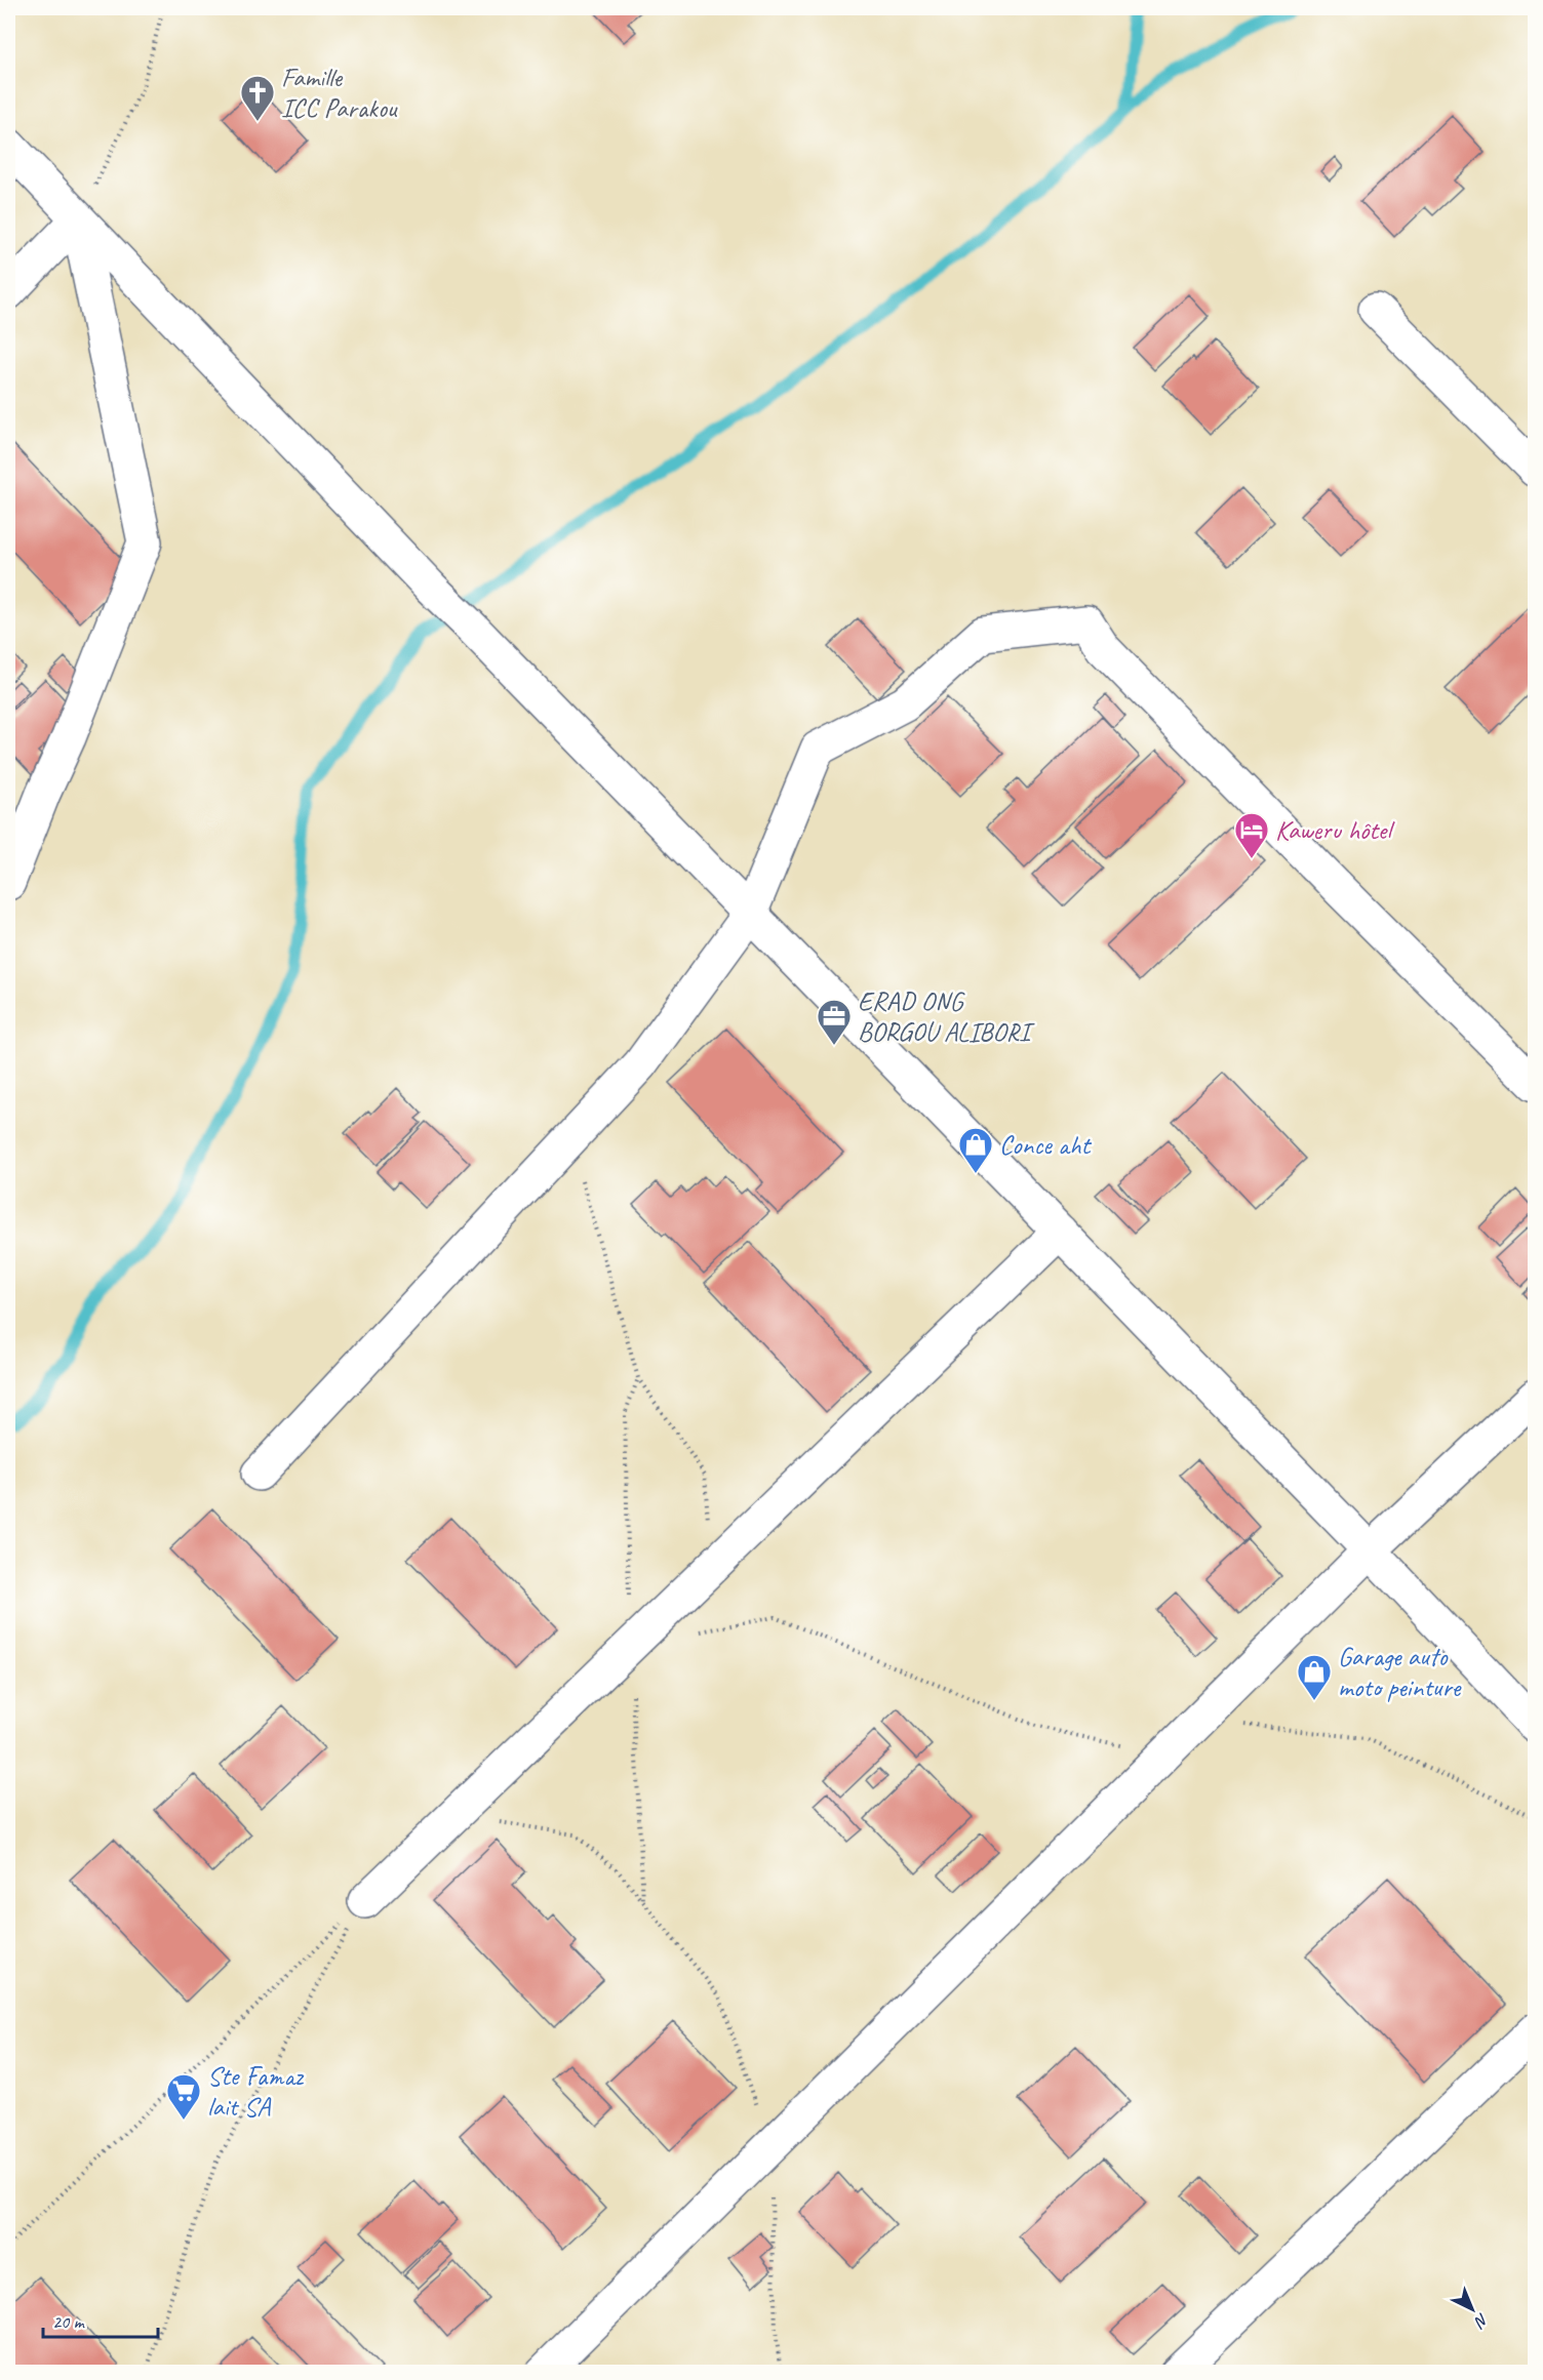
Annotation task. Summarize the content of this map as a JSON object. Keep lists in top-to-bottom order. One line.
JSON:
{"places":{"church":["Famille ICC Parakou"],"hotel":["Kaweru hôtel"],"office":["ERAD ONG BORGOU ALIBORI"],"shop":["Conce aht","Garage auto moto peinture"],"supermarket":["Ste Famaz lait SA"]},"scale_bar":"20 m","north":"bottom right"}
